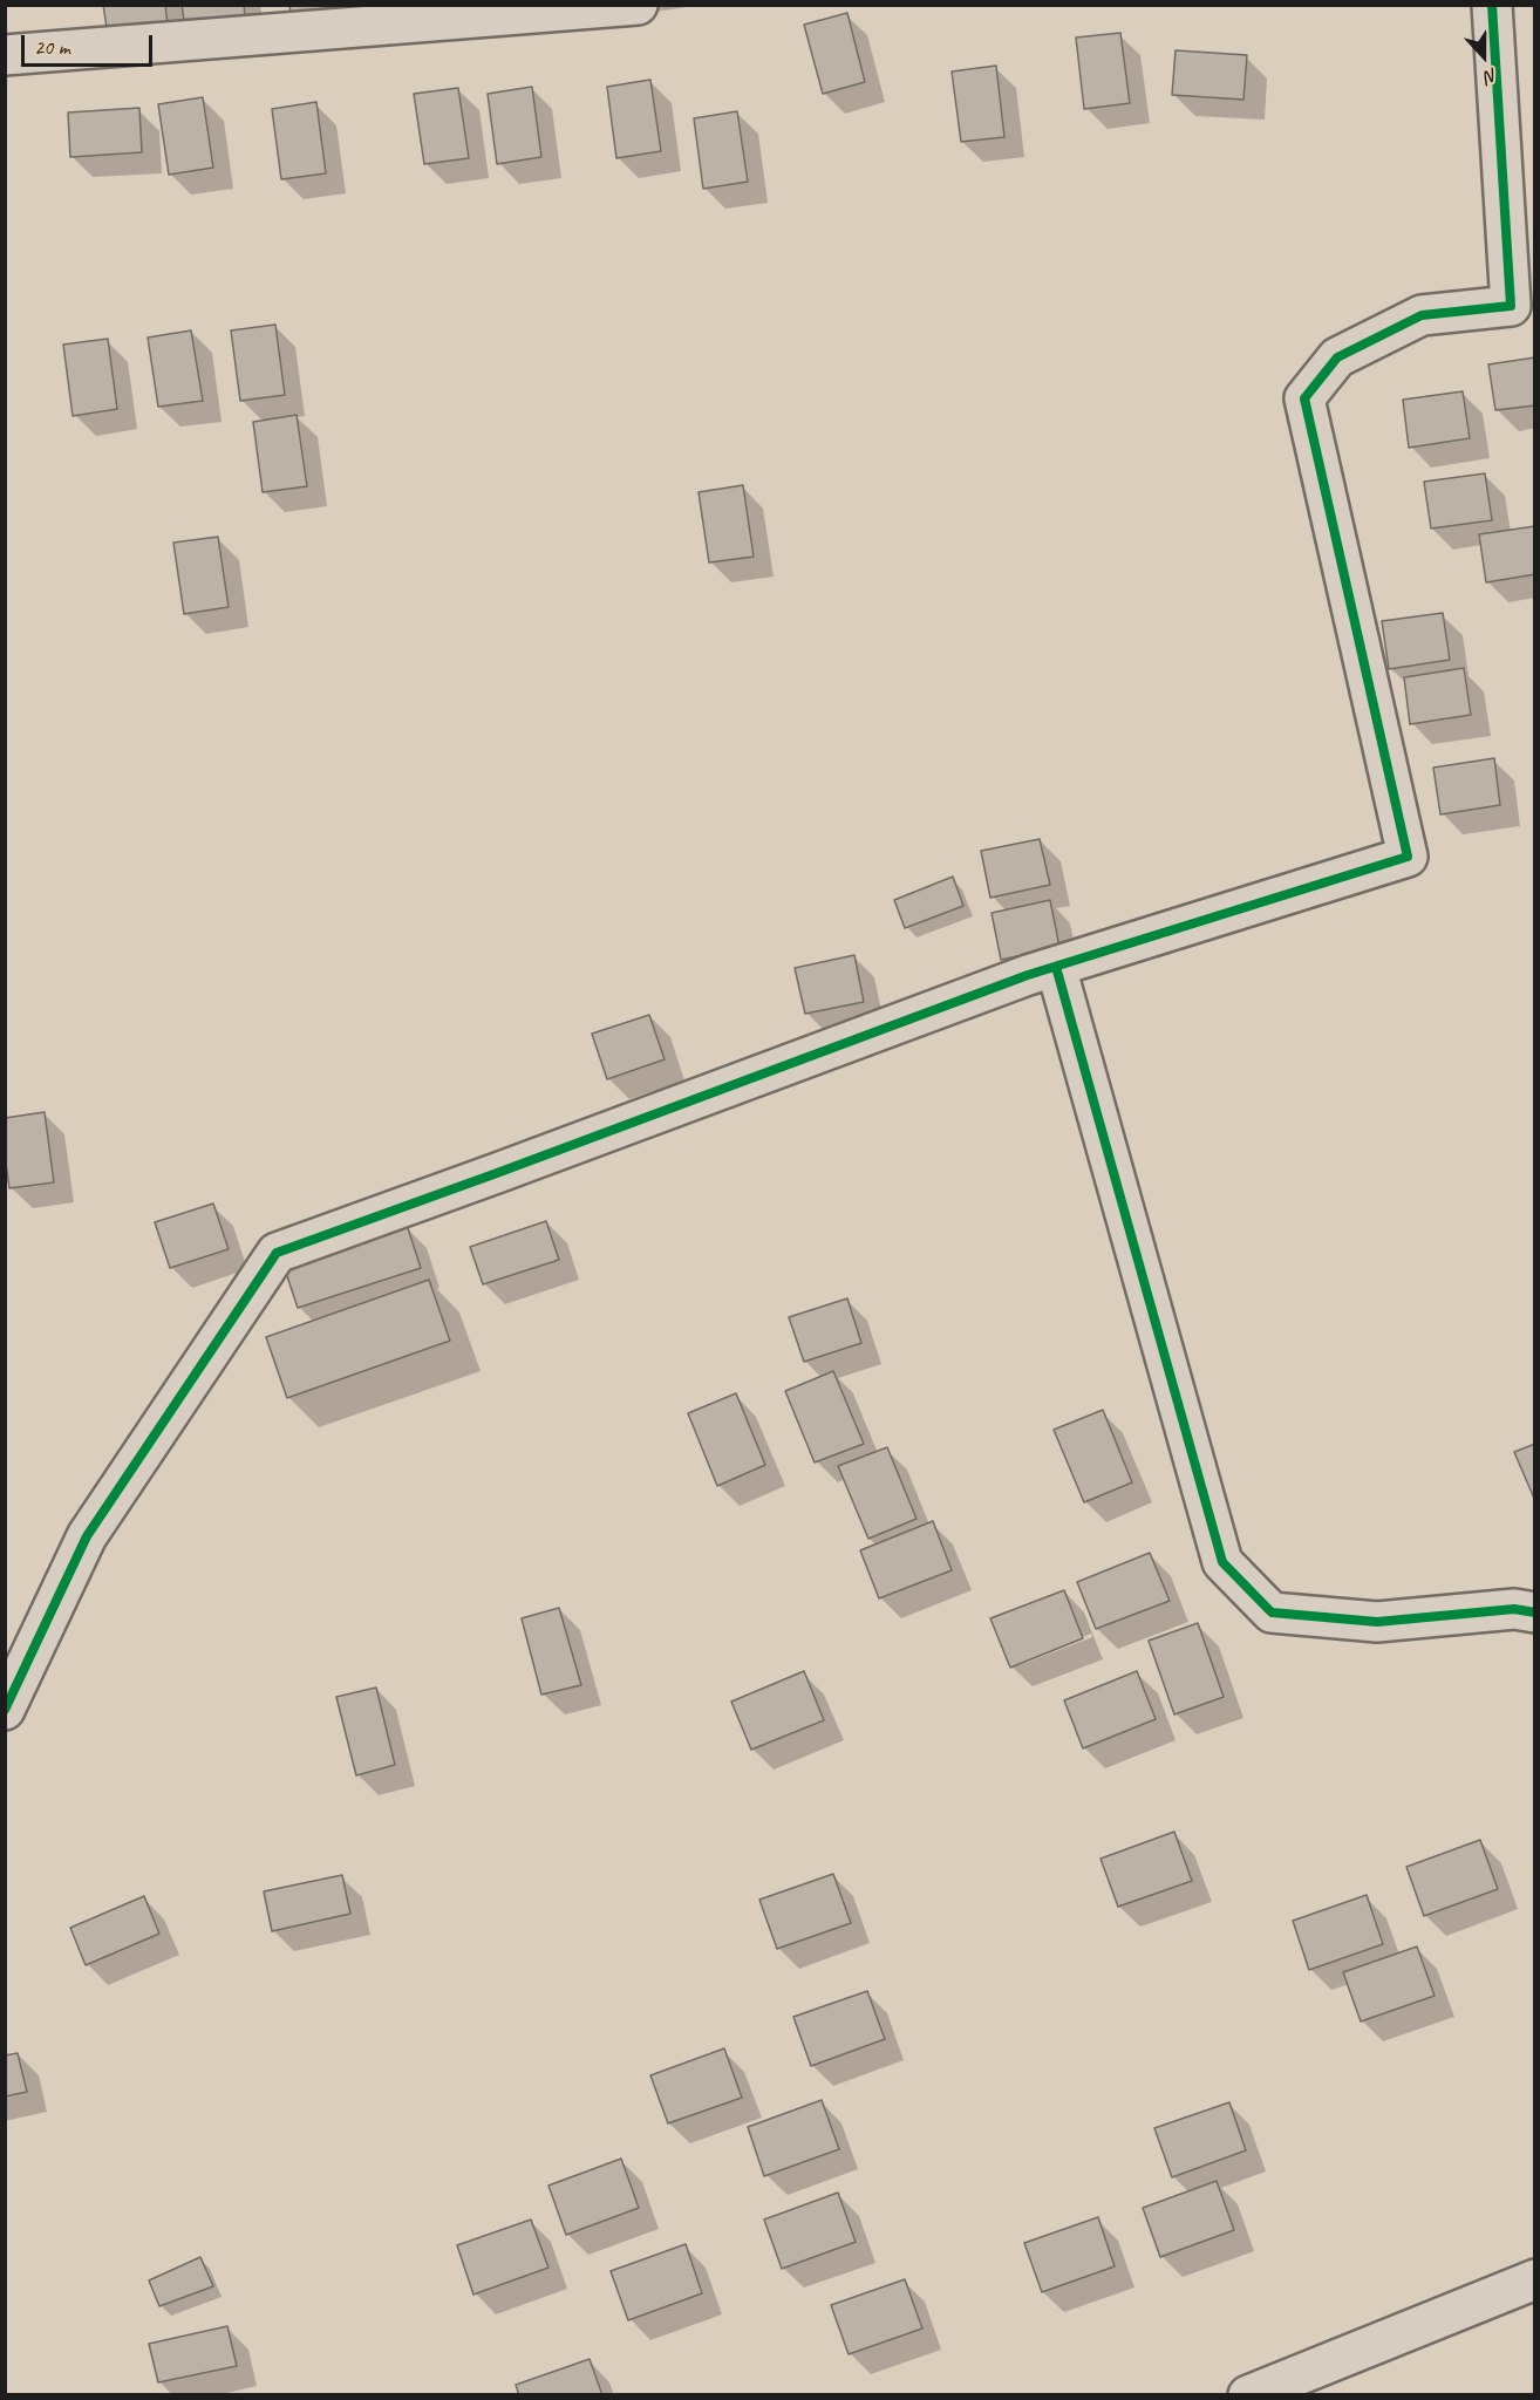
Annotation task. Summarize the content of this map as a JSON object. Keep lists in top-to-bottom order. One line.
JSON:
{"scale_bar":"20 m","north":"bottom"}
